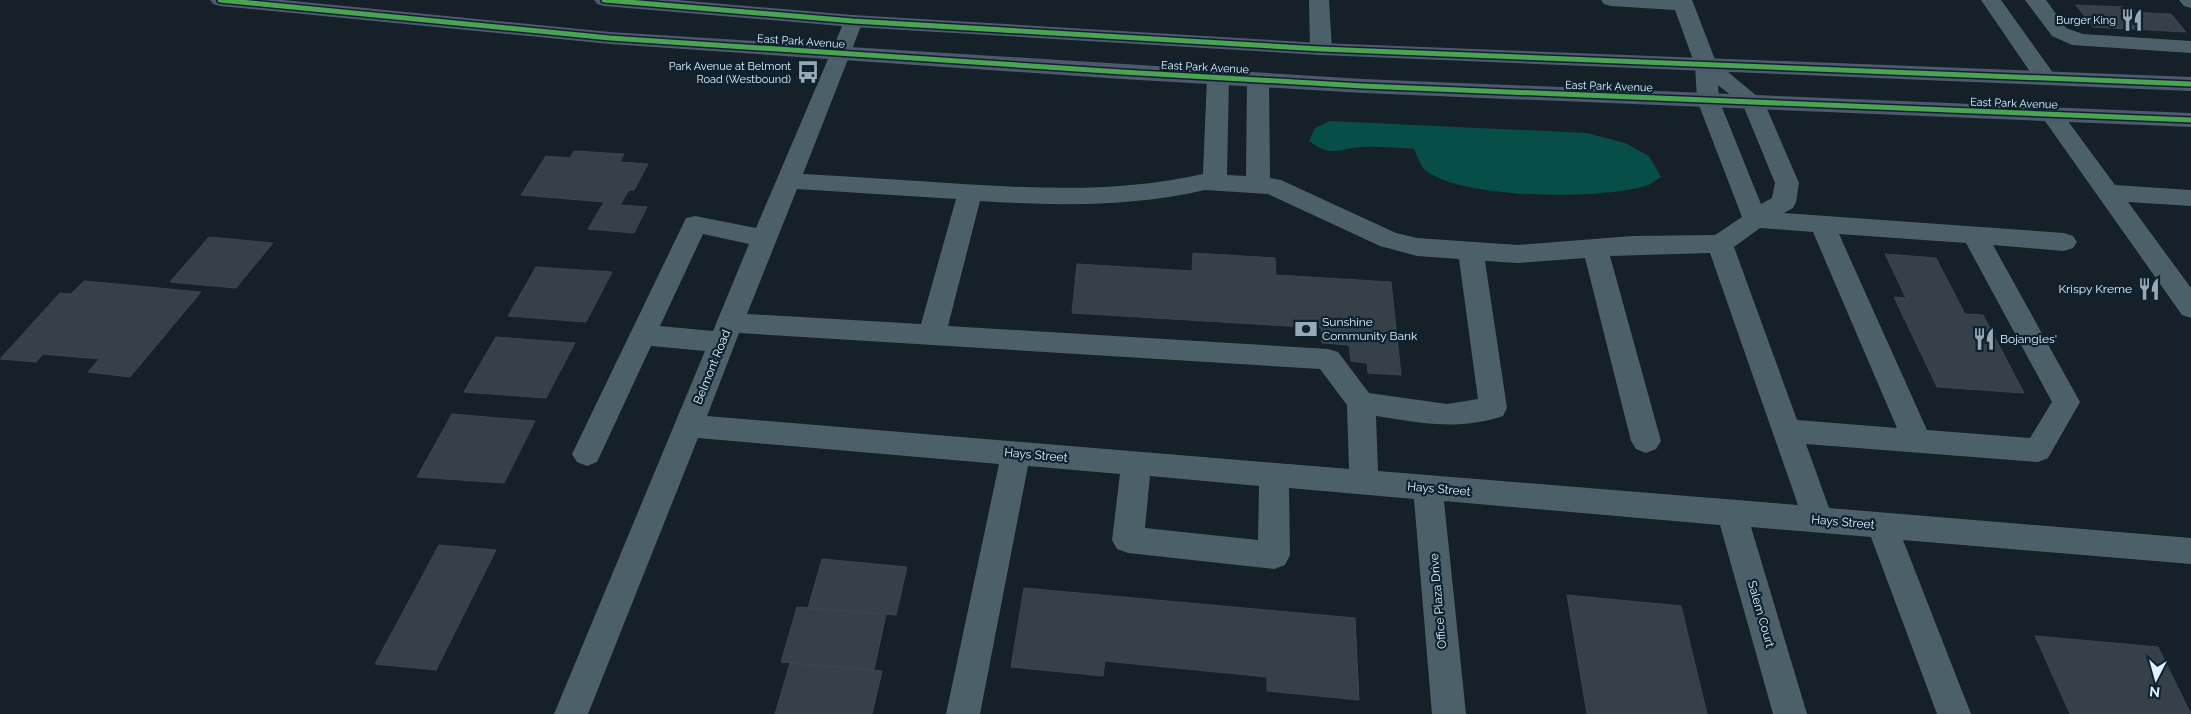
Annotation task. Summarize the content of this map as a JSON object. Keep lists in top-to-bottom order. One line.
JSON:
{"streets":{"main road":["East Park Avenue"],"street":["Belmont Road","Hays Street","Office Plaza Drive","Salem Court"]},"crossings":[["East Park Avenue","Belmont Road"],["Belmont Road","Hays Street"],["Hays Street","Office Plaza Drive"],["Hays Street","Salem Court"]],"places":{"restaurant":["Burger King","Krispy Kreme","Bojangles'"],"bus stop":["Park Avenue at Belmont Road (Westbound)"],"bank":["Sunshine Community Bank"]},"north":"bottom"}
